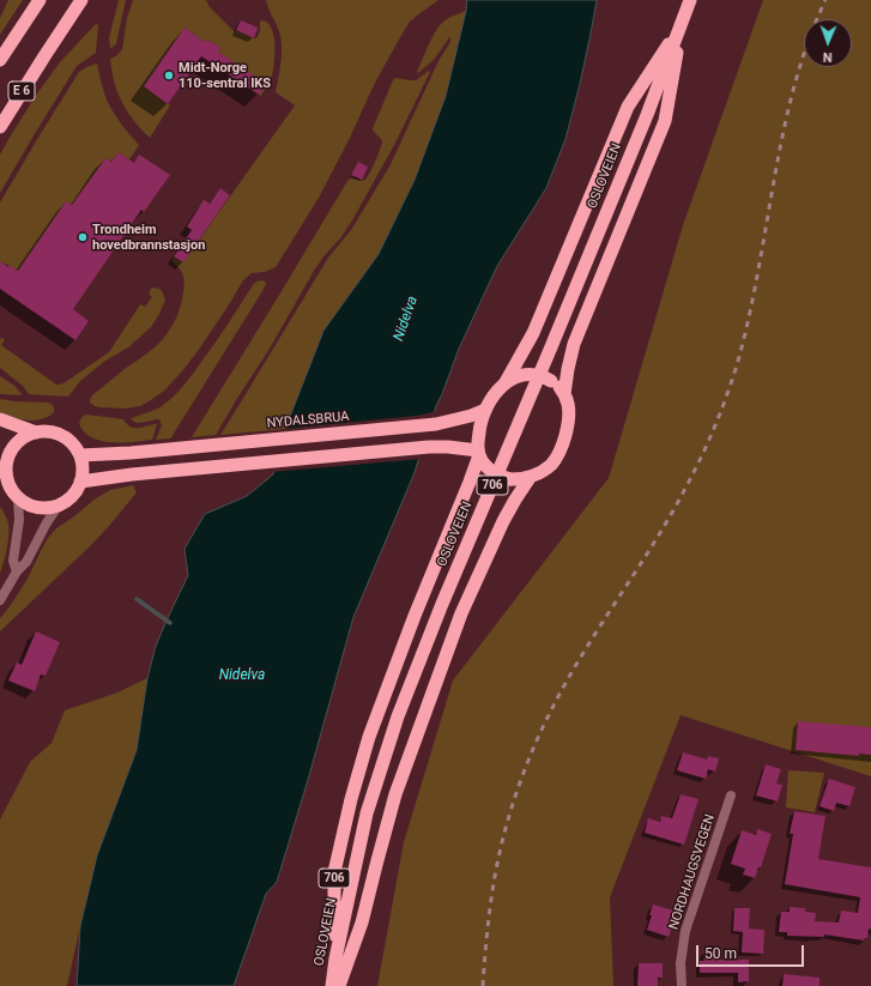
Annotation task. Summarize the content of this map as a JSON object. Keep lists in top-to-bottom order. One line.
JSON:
{"streets":{"highway":["E 6","OSLOVEIEN","NYDALSBRUA","706"],"street":["NORDHAUGSVEGEN"]},"crossings":[["OSLOVEIEN","706"],["NYDALSBRUA","706"]],"water":["Nidelva"],"places":["Midt-Norge 110-sentral IKS","Trondheim hovedbrannstasjon"],"scale_bar":"50 m","north":"bottom"}
